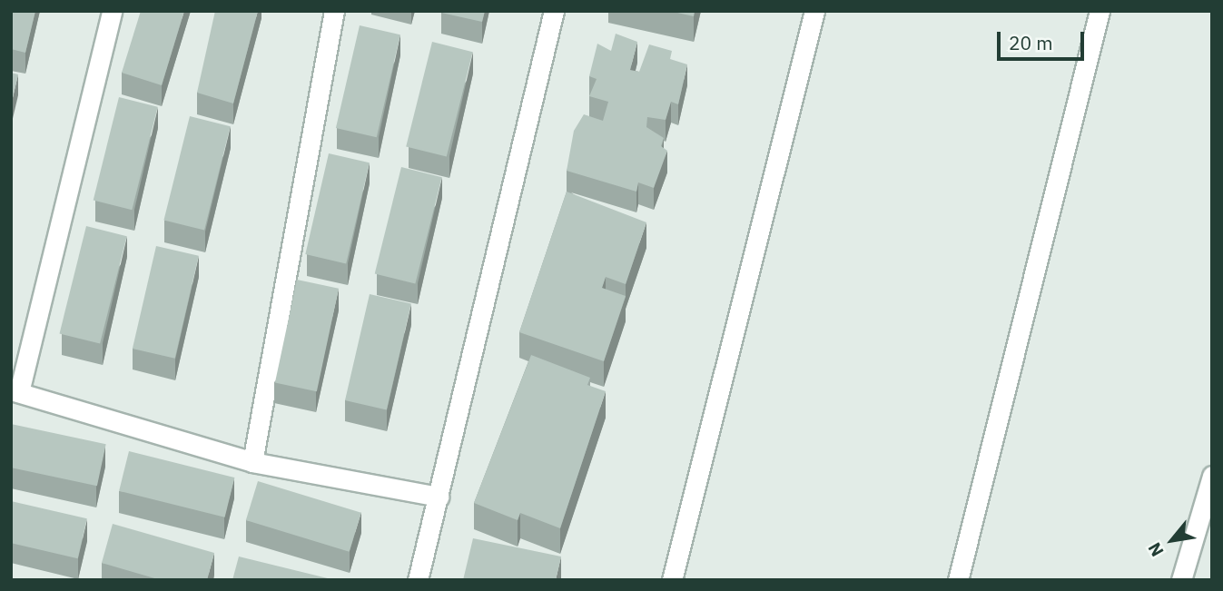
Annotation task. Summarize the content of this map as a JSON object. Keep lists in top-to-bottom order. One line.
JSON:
{"scale_bar":"20 m","north":"bottom left"}
